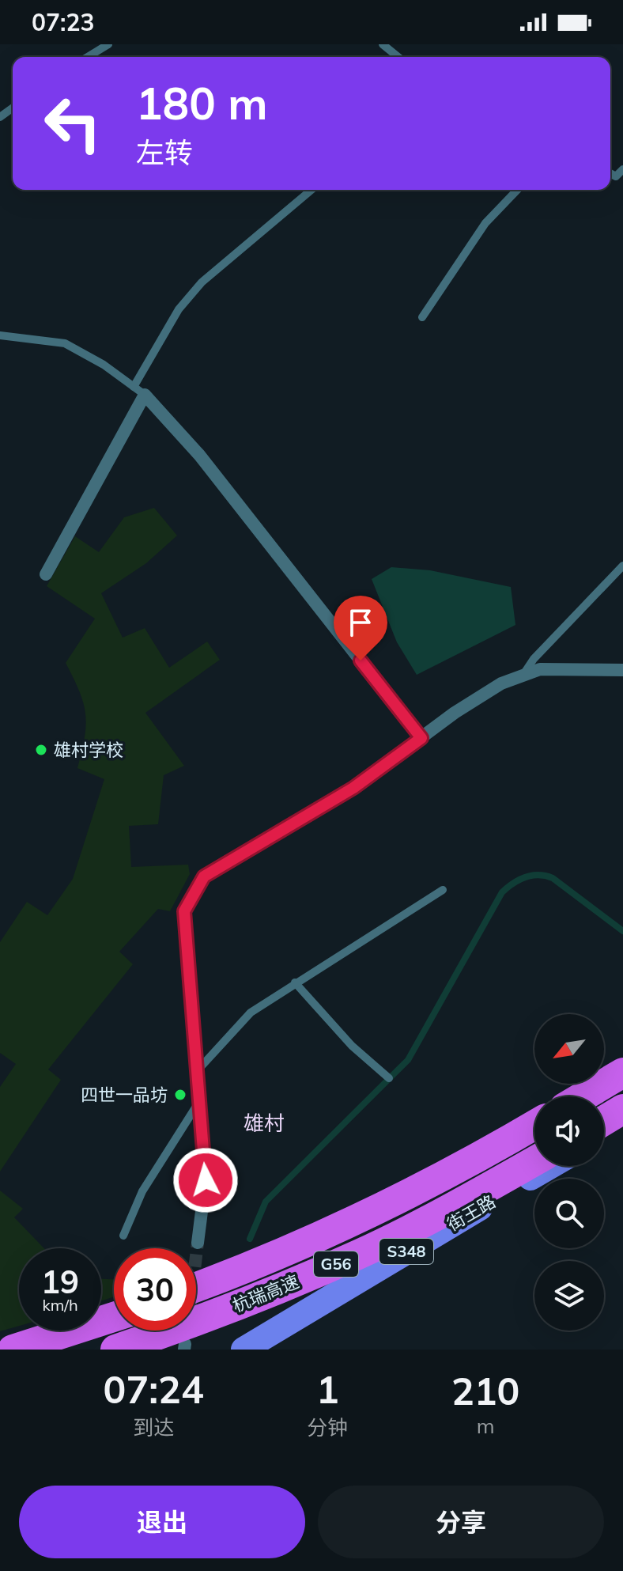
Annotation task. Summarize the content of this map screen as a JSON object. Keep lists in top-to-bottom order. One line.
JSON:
{"streets":{"highway":["G56","杭瑞高速"],"main road":["街王路","S348"]},"districts":["雄村"],"places":["雄村学校","四世一品坊"],"north":"bottom left","page":{"status":"07:23","turn":["180 m","左转"],"speed":"19 km/h","limit":"30","eta":["07:24","到达","1","分钟","210","m"],"buttons":["退出","分享"]}}
